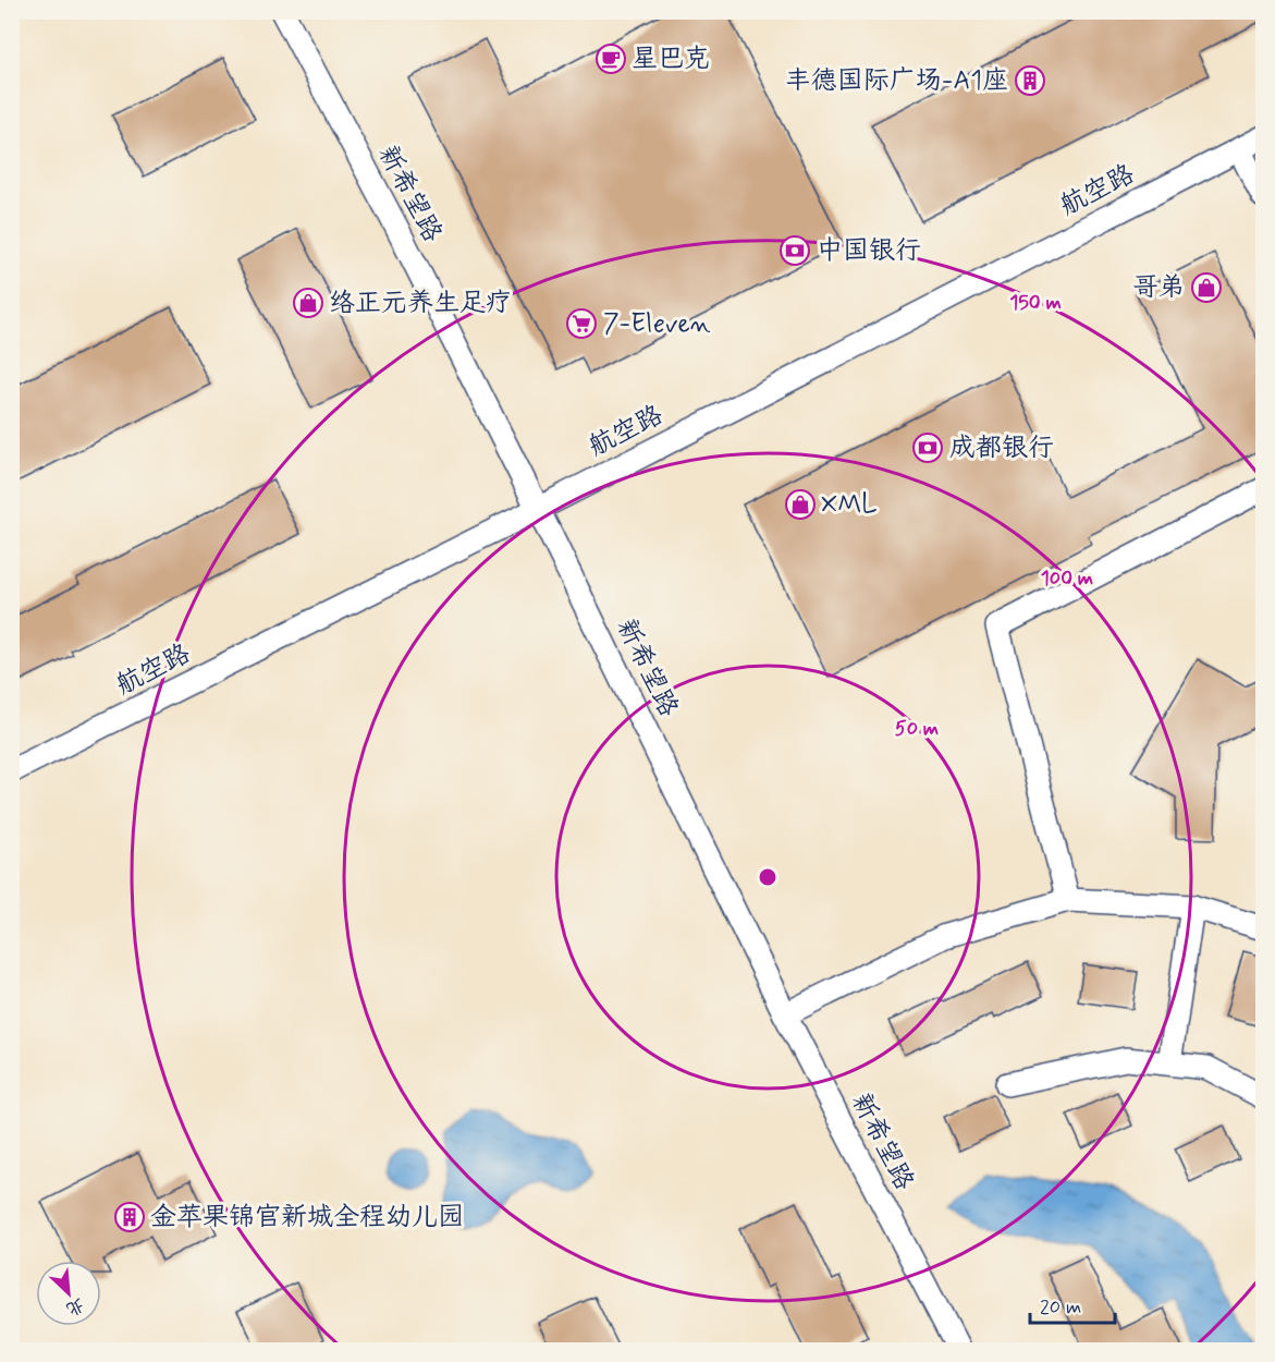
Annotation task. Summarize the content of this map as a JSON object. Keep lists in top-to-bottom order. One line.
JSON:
{"streets":{"street":["航空路","新希望路"]},"crossings":[["航空路","新希望路"]],"places":{"cafe":["星巴克"],"building":["丰德国际广场-A1座","金苹果锦官新城全程幼儿园"],"bank":["中国银行","成都银行"],"shop":["哥弟","络正元养生足疗","XML"],"supermarket":["7-Eleven"]},"scale_bar":"20 m","north":"bottom right","rings":["150 m","100 m","50 m"]}
